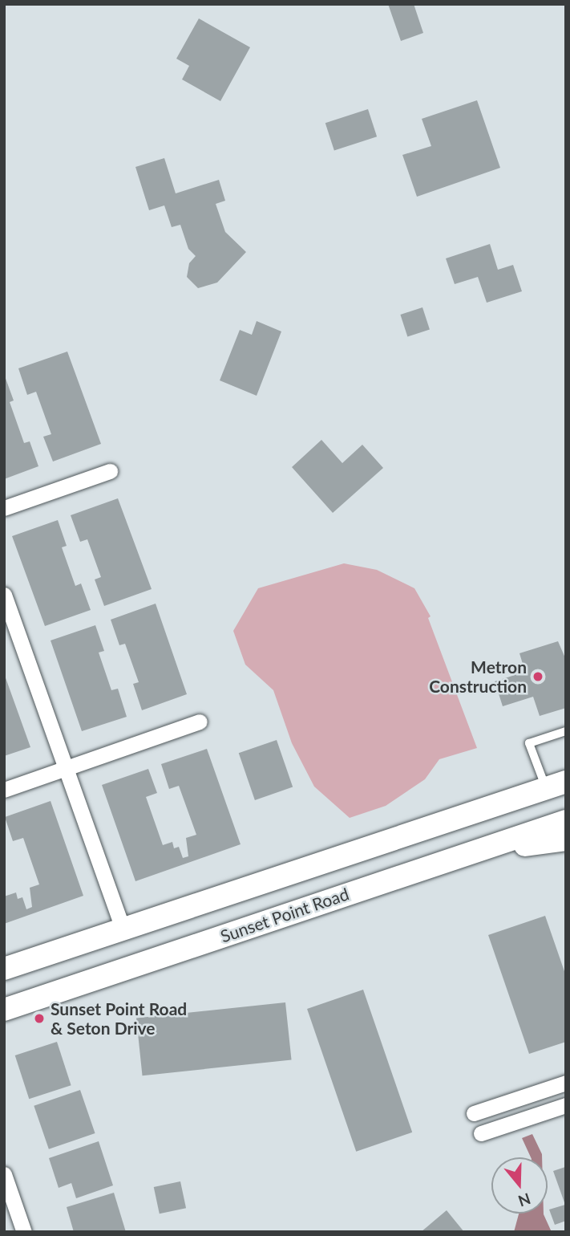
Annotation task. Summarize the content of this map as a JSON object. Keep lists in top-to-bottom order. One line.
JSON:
{"streets":{"main road":["Sunset Point Road"]},"places":["Metron Construction","Sunset Point Road & Seton Drive"],"north":"bottom"}
